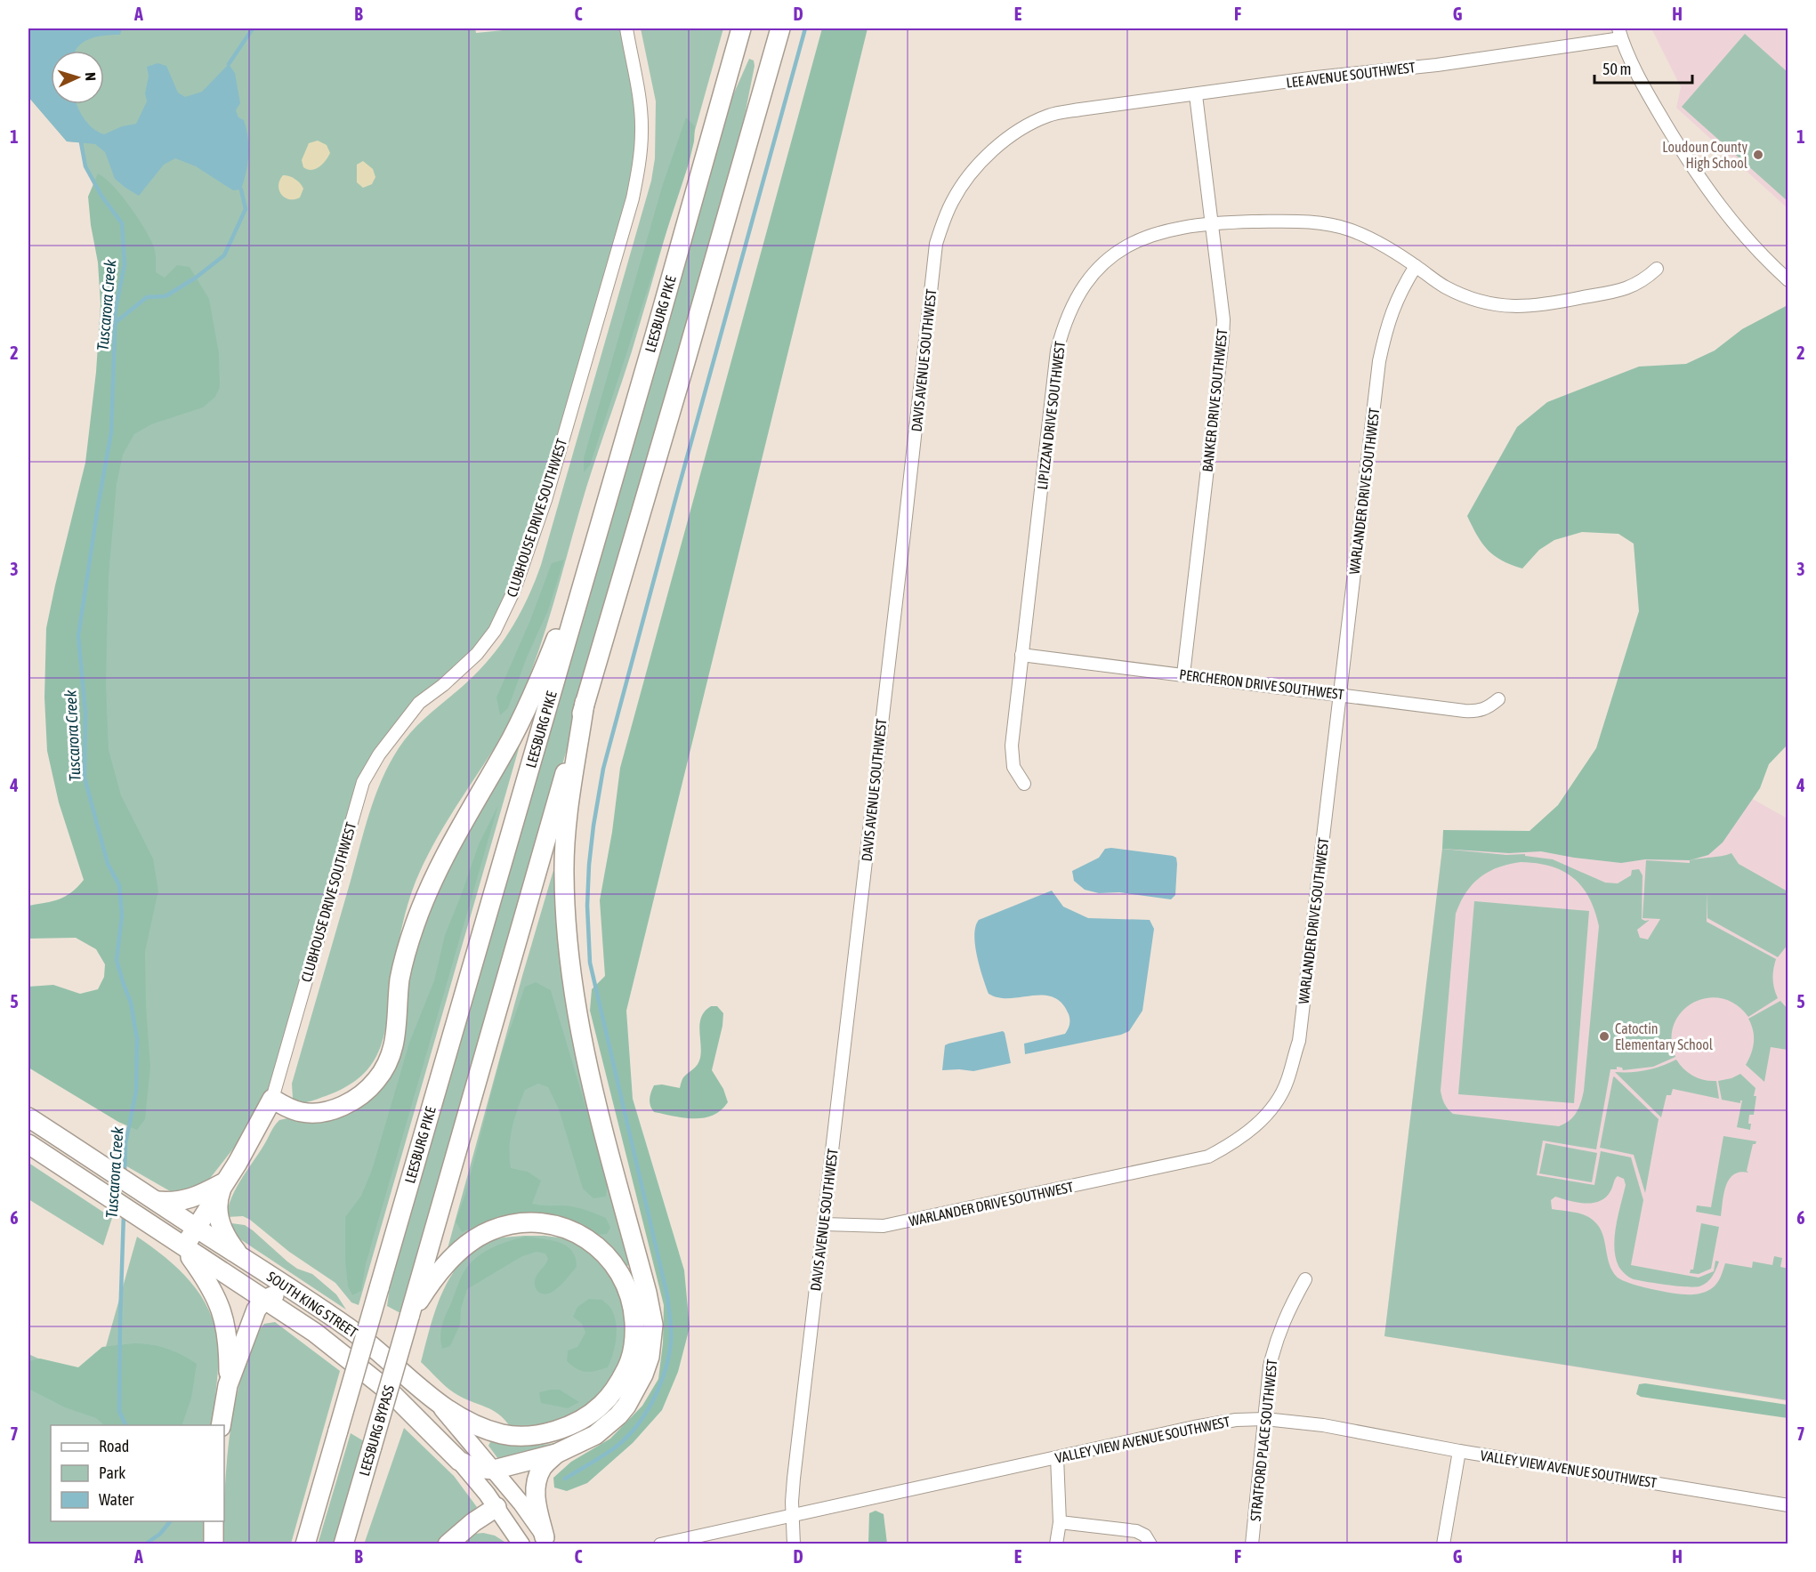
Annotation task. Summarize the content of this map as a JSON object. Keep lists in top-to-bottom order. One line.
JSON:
{"streets":{"highway":["LEESBURG PIKE","CLUBHOUSE DRIVE SOUTHWEST","SOUTH KING STREET","LEESBURG BYPASS"],"street":["LEE AVENUE SOUTHWEST","DAVIS AVENUE SOUTHWEST","BANKER DRIVE SOUTHWEST","LIPIZZAN DRIVE SOUTHWEST","WARLANDER DRIVE SOUTHWEST","PERCHERON DRIVE SOUTHWEST","VALLEY VIEW AVENUE SOUTHWEST","STRATFORD PLACE SOUTHWEST"]},"crossings":[["LEE AVENUE SOUTHWEST","DAVIS AVENUE SOUTHWEST"],["LEE AVENUE SOUTHWEST","BANKER DRIVE SOUTHWEST"],["DAVIS AVENUE SOUTHWEST","WARLANDER DRIVE SOUTHWEST"],["DAVIS AVENUE SOUTHWEST","VALLEY VIEW AVENUE SOUTHWEST"],["BANKER DRIVE SOUTHWEST","LIPIZZAN DRIVE SOUTHWEST"],["BANKER DRIVE SOUTHWEST","PERCHERON DRIVE SOUTHWEST"],["LIPIZZAN DRIVE SOUTHWEST","WARLANDER DRIVE SOUTHWEST"],["LIPIZZAN DRIVE SOUTHWEST","PERCHERON DRIVE SOUTHWEST"],["WARLANDER DRIVE SOUTHWEST","PERCHERON DRIVE SOUTHWEST"],["CLUBHOUSE DRIVE SOUTHWEST","SOUTH KING STREET"],["VALLEY VIEW AVENUE SOUTHWEST","STRATFORD PLACE SOUTHWEST"]],"water":["Tuscarora Creek"],"places":["Loudoun County High School","Catoctin Elementary School"],"legend":["Road","Park","Water"],"scale_bar":"50 m","north":"right","grid":{"columns":["A","B","C","D","E","F","G","H"],"rows":["1","2","3","4","5","6","7"]}}
